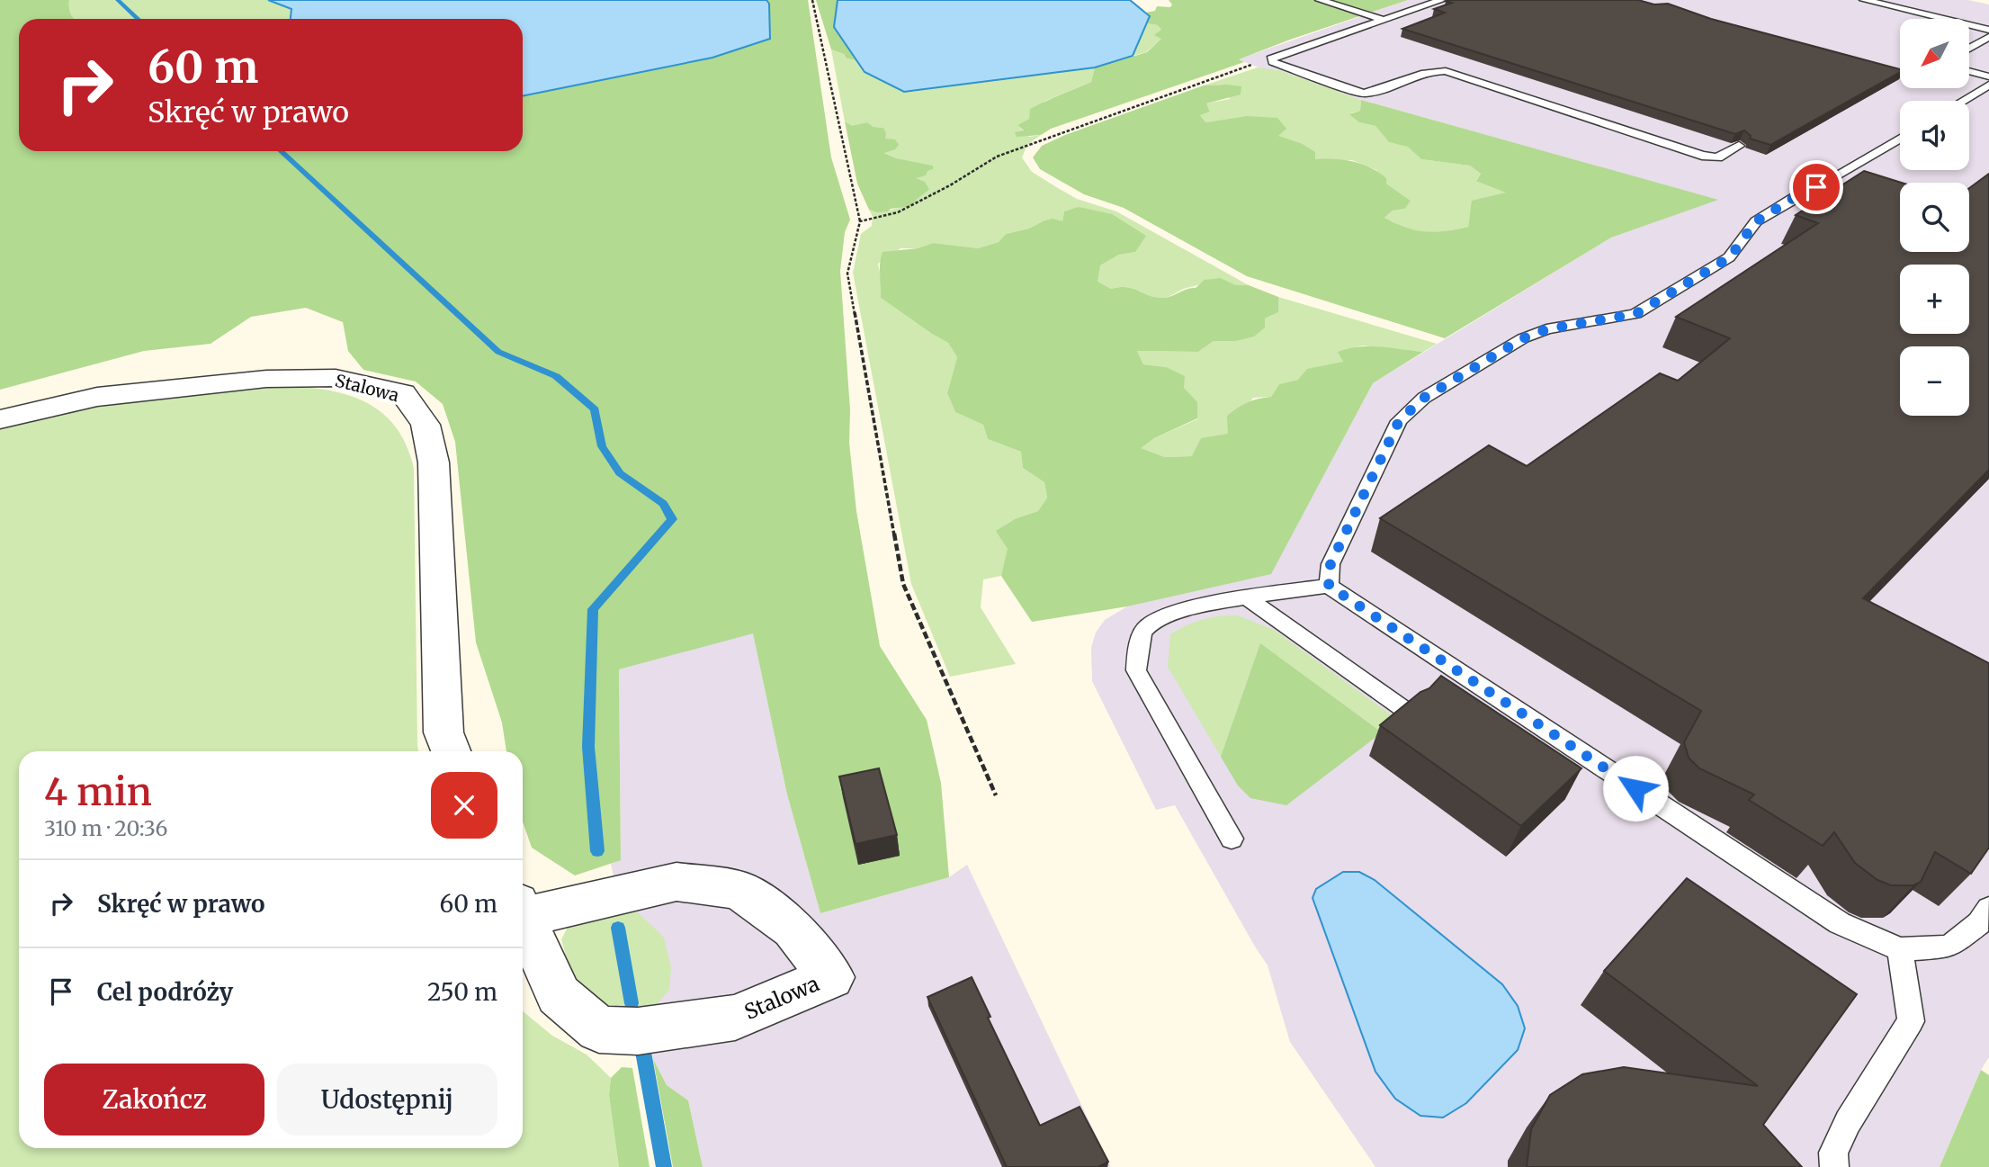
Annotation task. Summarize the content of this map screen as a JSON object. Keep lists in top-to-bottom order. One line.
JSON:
{"streets":{"street":["Stalowa"]},"north":"bottom left","page":{"map_buttons":["+","−"],"turn":["60 m","Skręć w prawo"],"heading":["4 min","310 m · 20:36"],"list":[{"name":"Skręć w prawo","value":"60 m"},{"name":"Cel podróży","value":"250 m"}],"buttons":["Zakończ","Udostępnij"]}}
